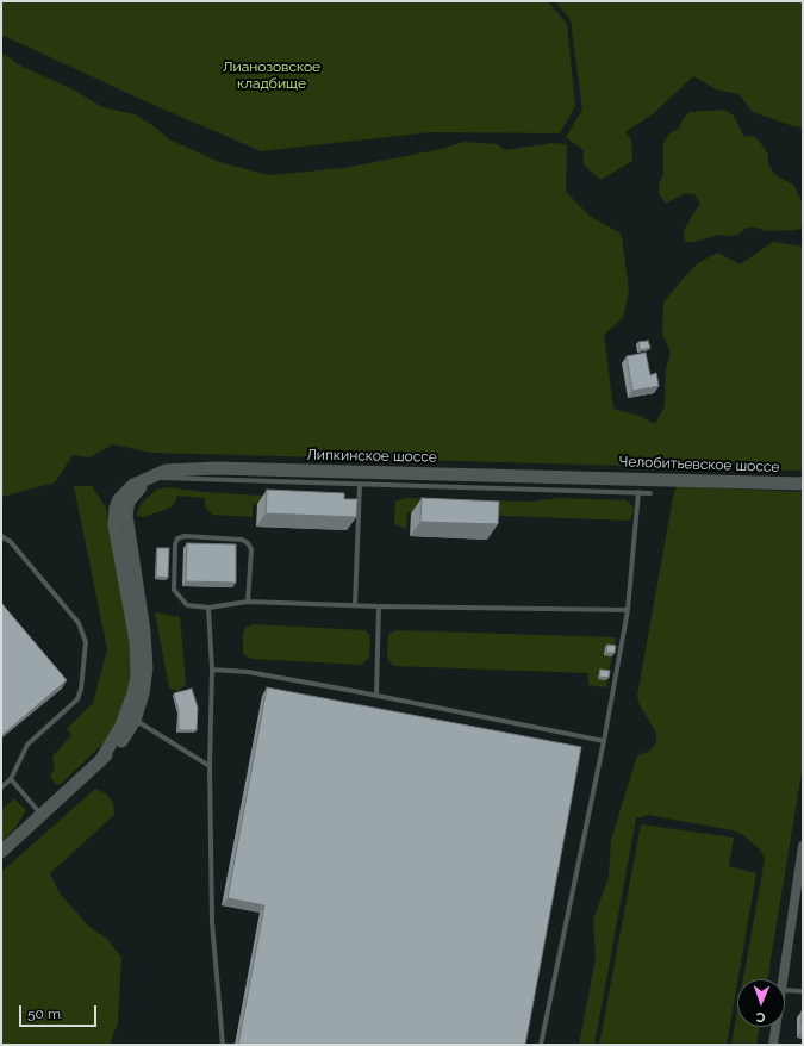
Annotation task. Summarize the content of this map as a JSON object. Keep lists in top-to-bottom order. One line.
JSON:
{"streets":{"street":["Липкинское шоссе","Челобитьевское шоссе"]},"crossings":[["Липкинское шоссе","Челобитьевское шоссе"]],"parks":["Лианозовское кладбище"],"scale_bar":"50 m","north":"bottom"}
